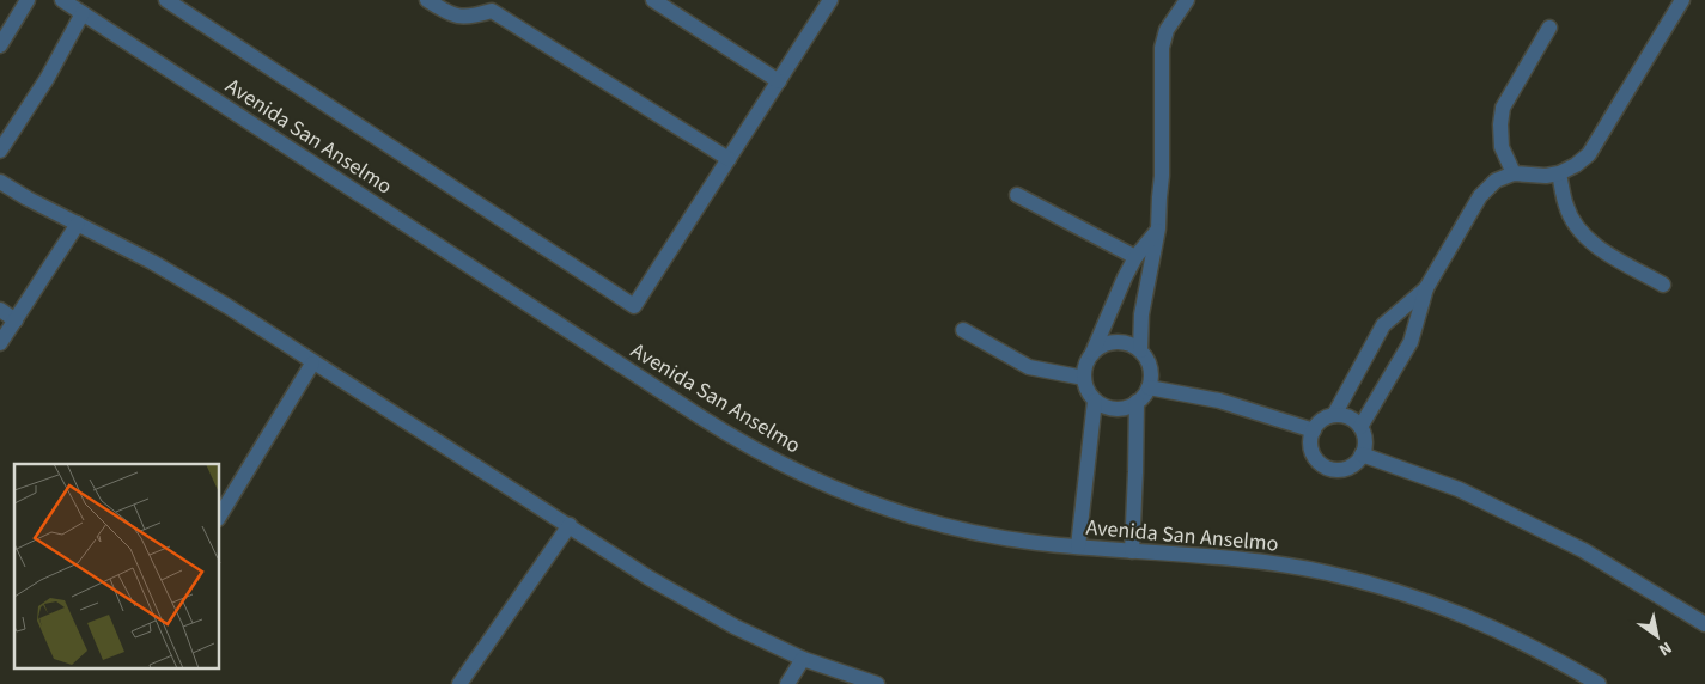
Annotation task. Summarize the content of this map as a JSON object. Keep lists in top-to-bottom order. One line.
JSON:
{"streets":{"street":["Avenida San Anselmo"]},"north":"bottom right"}
